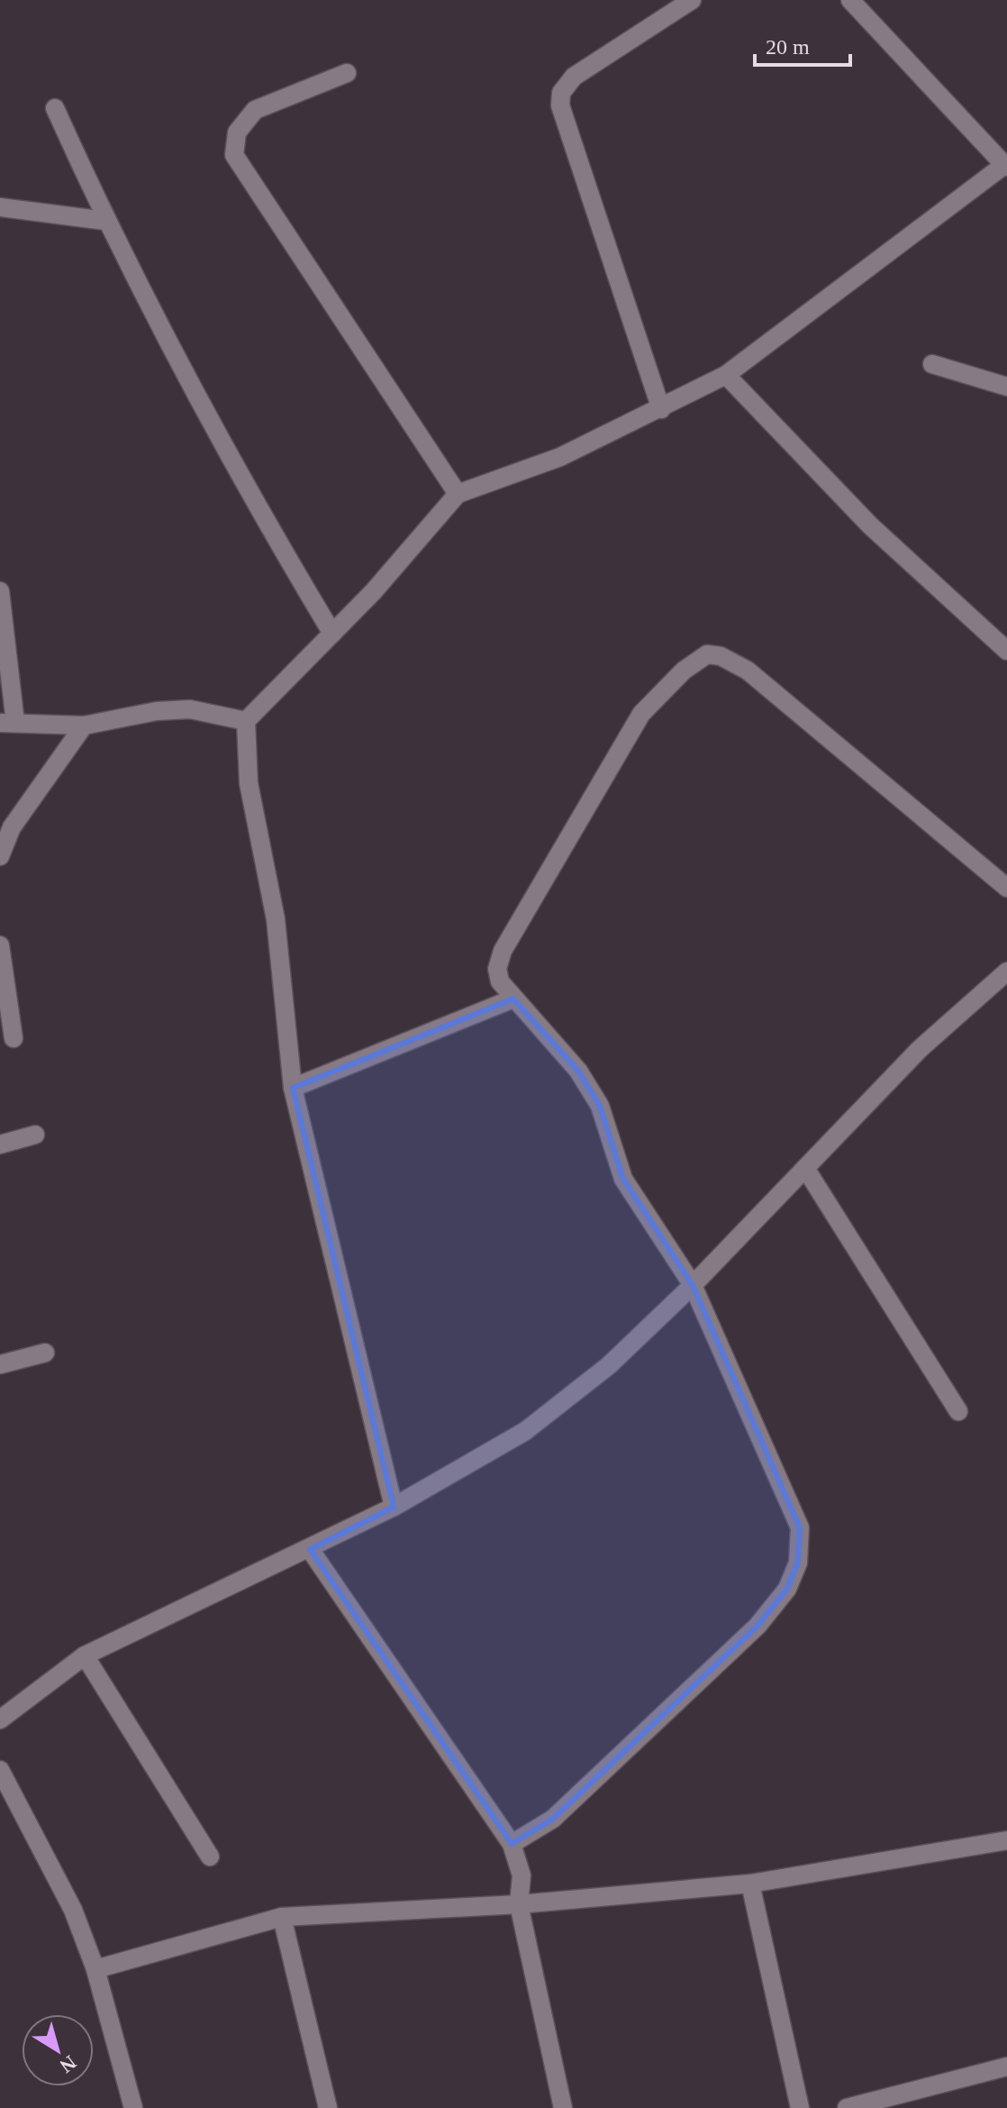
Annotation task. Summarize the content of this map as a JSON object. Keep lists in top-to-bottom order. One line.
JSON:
{"scale_bar":"20 m","north":"bottom right"}
